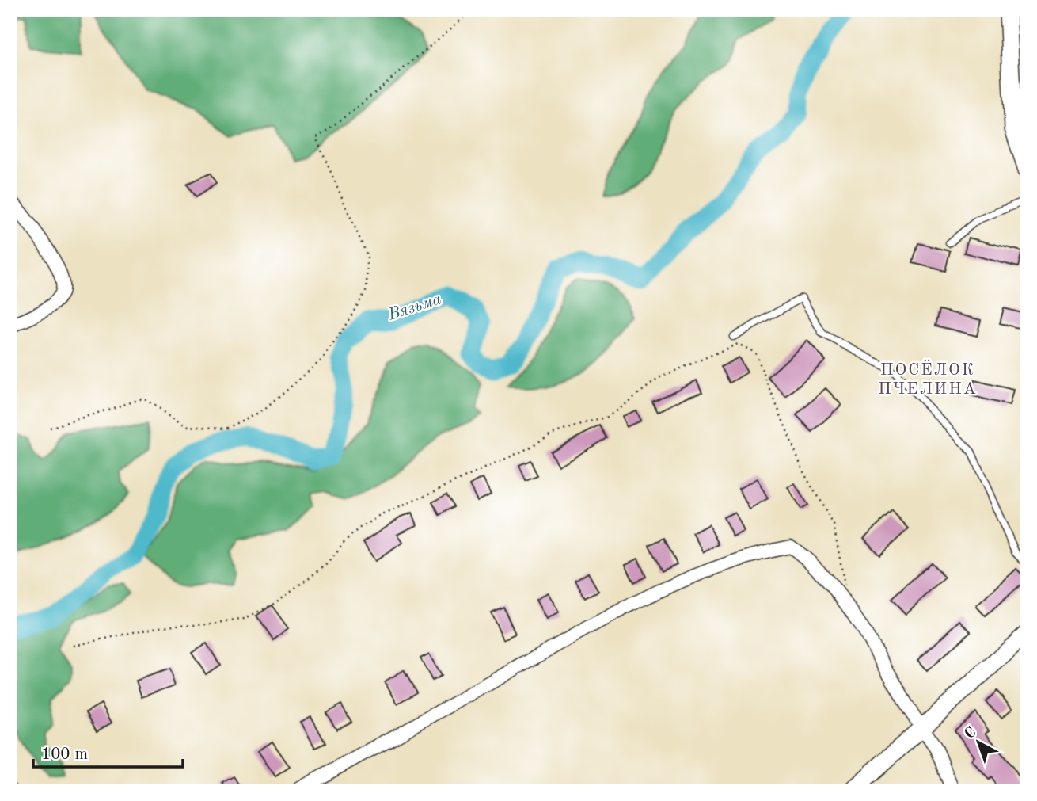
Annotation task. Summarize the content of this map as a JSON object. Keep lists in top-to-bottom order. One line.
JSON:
{"districts":["ПОСЁЛОК ПЧЕЛИНА"],"water":["Вязьма"],"scale_bar":"100 m","north":"top left"}
